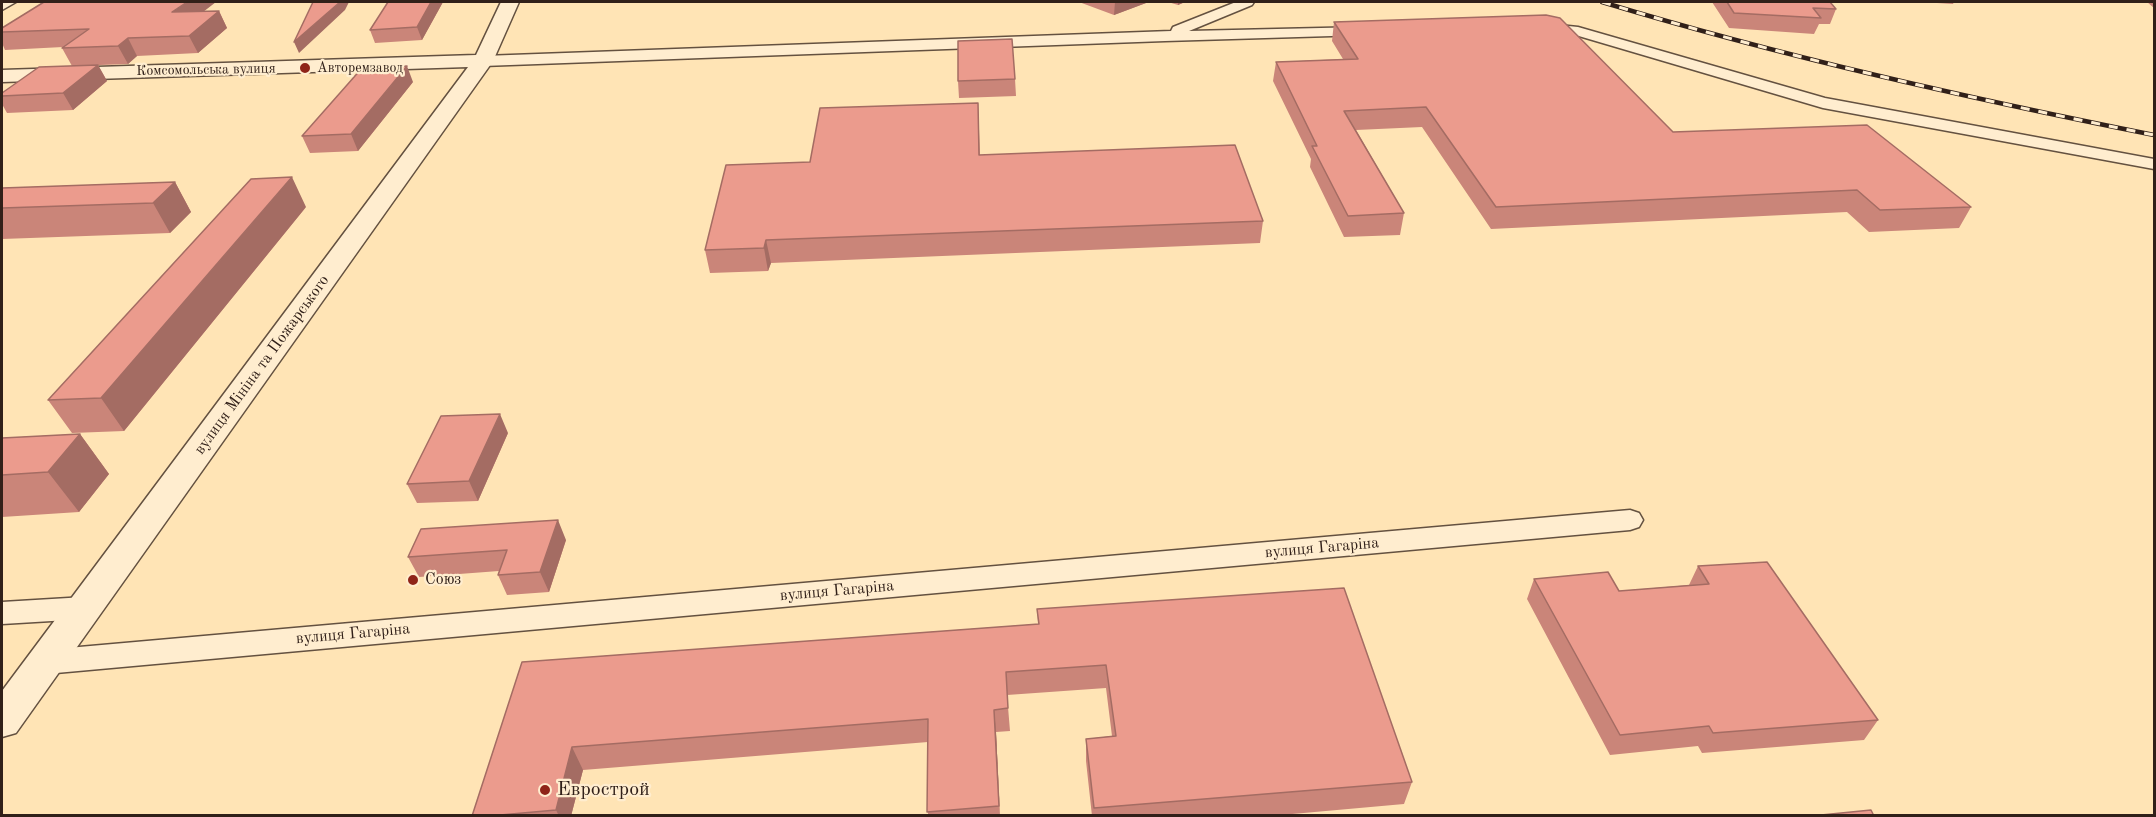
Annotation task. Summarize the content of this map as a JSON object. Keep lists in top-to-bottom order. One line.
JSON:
{"streets":{"street":["Комсомольська вулиця","вулиця Мініна та Пожарського","вулиця Гагаріна"]},"crossings":[["Комсомольська вулиця","вулиця Мініна та Пожарського"],["вулиця Мініна та Пожарського","вулиця Гагаріна"]],"places":["Авторемзавод","Союз","Еврострой"]}
